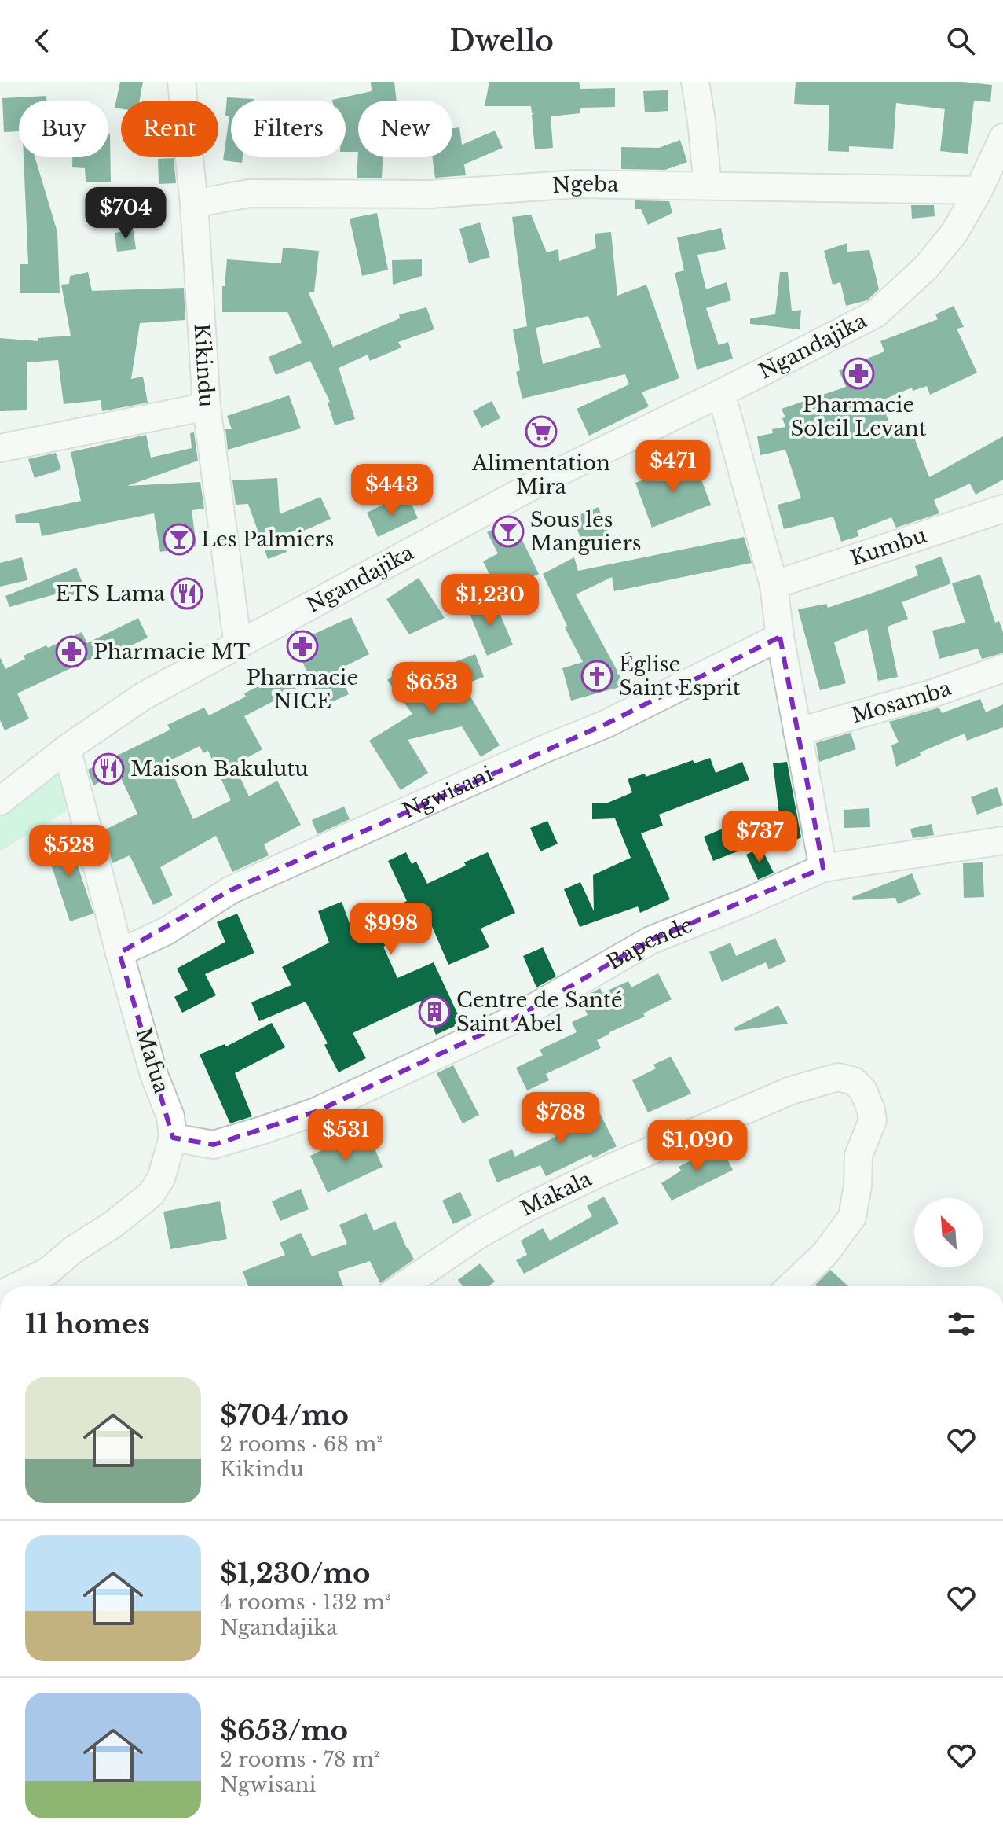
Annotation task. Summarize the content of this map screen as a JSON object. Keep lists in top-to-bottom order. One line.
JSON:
{"streets":{"street":["Ngeba","Ngandajika","Kikindu","Kumbu","Mosamba","Ngwisani","Bapende","Mafua","Makala"]},"crossings":[["Ngeba","Ngandajika"],["Ngeba","Kikindu"],["Ngandajika","Kikindu"],["Ngandajika","Mafua"],["Ngwisani","Mafua"],["Bapende","Mafua"]],"places":{"pharmacy":["Pharmacie Soleil Levant","Pharmacie NICE","Pharmacie MT"],"supermarket":["Alimentation Mira"],"bar":["Sous les Manguiers","Les Palmiers"],"restaurant":["ETS Lama","Maison Bakulutu"],"church":["Église Saint Esprit"],"building":["Centre de Santé Saint Abel"]},"north":"top left","page":{"header":"Dwello","chip":["Buy","Rent","Filters","New"],"price":["$704","$471","$443","$1,230","$653","$737","$528","$998","$788","$531","$1,090"],"heading":"11 homes","list":[{"name":"$704/mo","note":"2 rooms · 68 m² · Kikindu"},{"name":"$1,230/mo","note":"4 rooms · 132 m² · Ngandajika"},{"name":"$653/mo","note":"2 rooms · 78 m² · Ngwisani"}]}}
